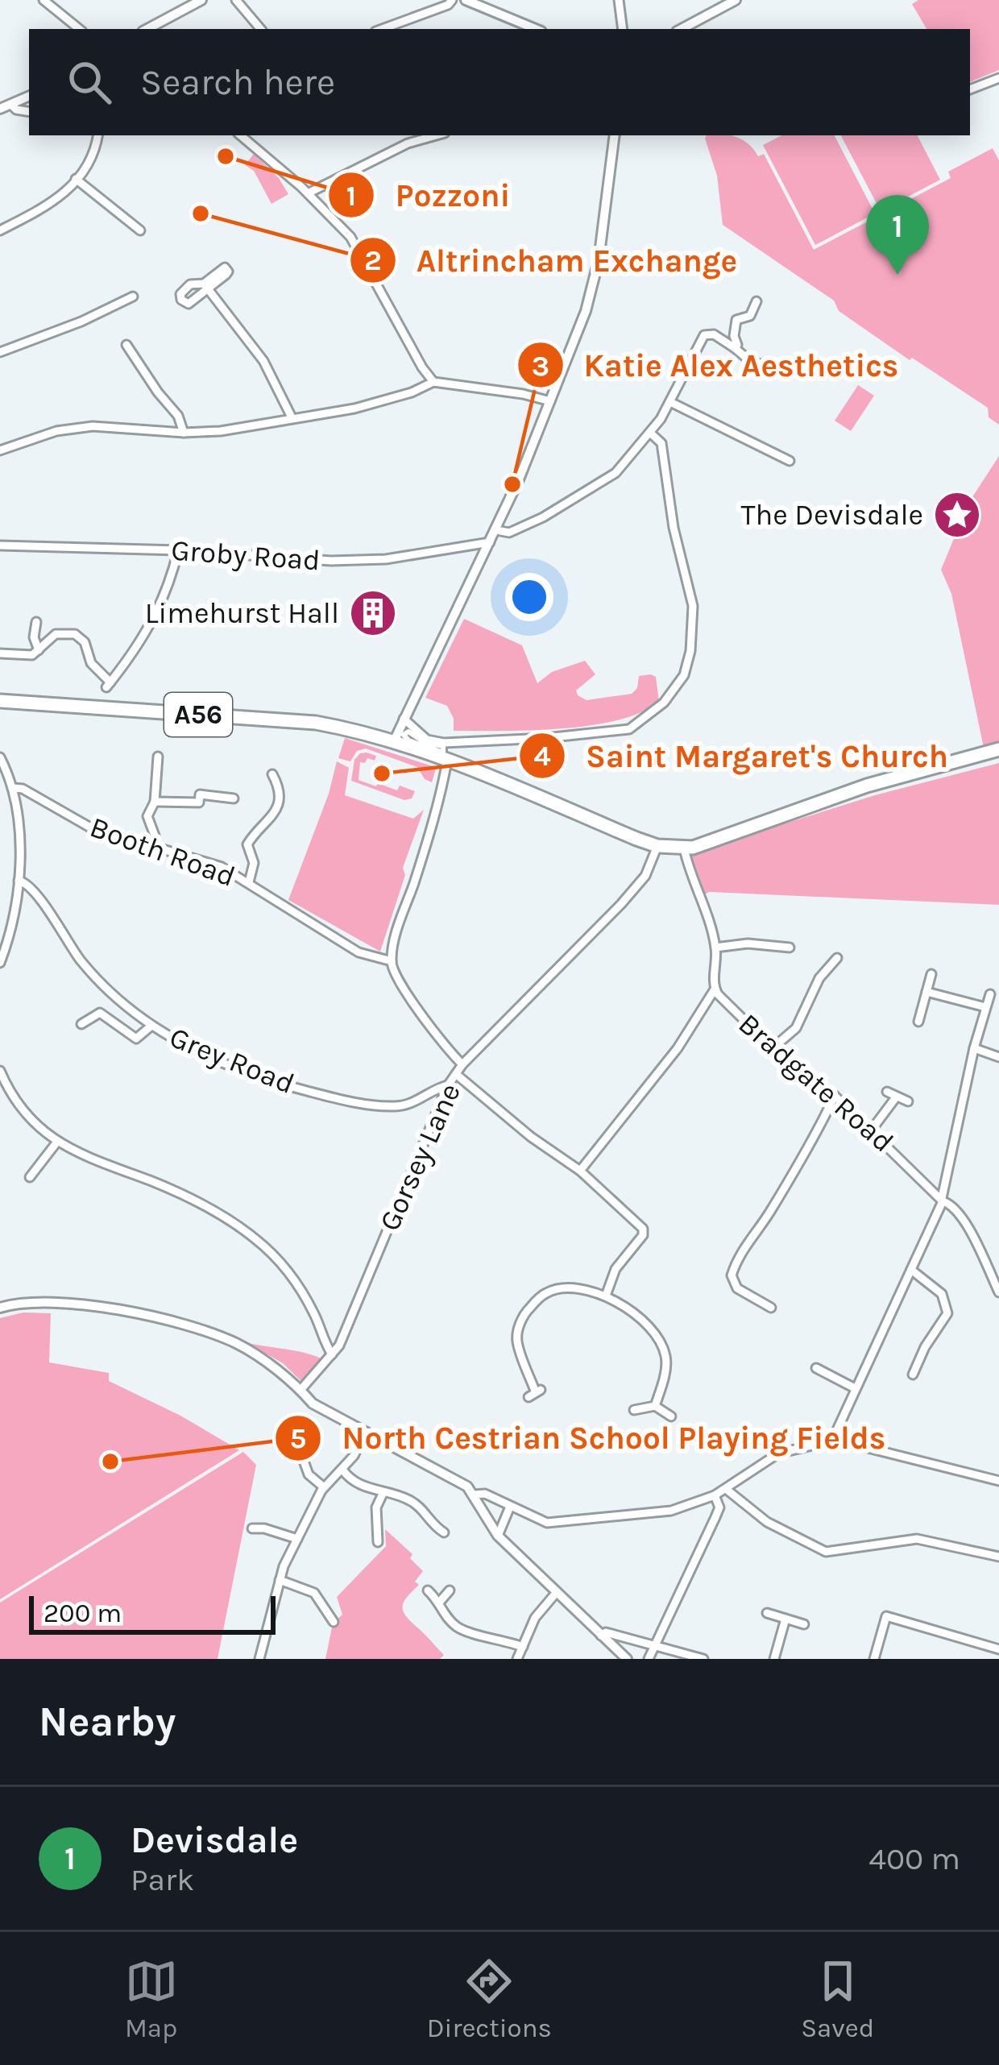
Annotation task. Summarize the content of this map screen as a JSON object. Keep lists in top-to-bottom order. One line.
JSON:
{"streets":{"highway":["A56"],"street":["Groby Road","Booth Road","Grey Road","Bradgate Road","Gorsey Lane"]},"crossings":[["A56","Bradgate Road"],["Booth Road","Gorsey Lane"],["Grey Road","Gorsey Lane"]],"places":{"other":["Pozzoni","Altrincham Exchange","Katie Alex Aesthetics","Saint Margaret's Church","North Cestrian School Playing Fields"],"place":["The Devisdale"],"building":["Limehurst Hall"]},"scale_bar":"200 m","page":{"search":"Search here","pins":"1","scale":"200 m","heading":"Nearby","list":[{"mark":"1","name":"Devisdale","note":"Park","value":"400 m"}],"nav":["Map","Directions","Saved"]}}
